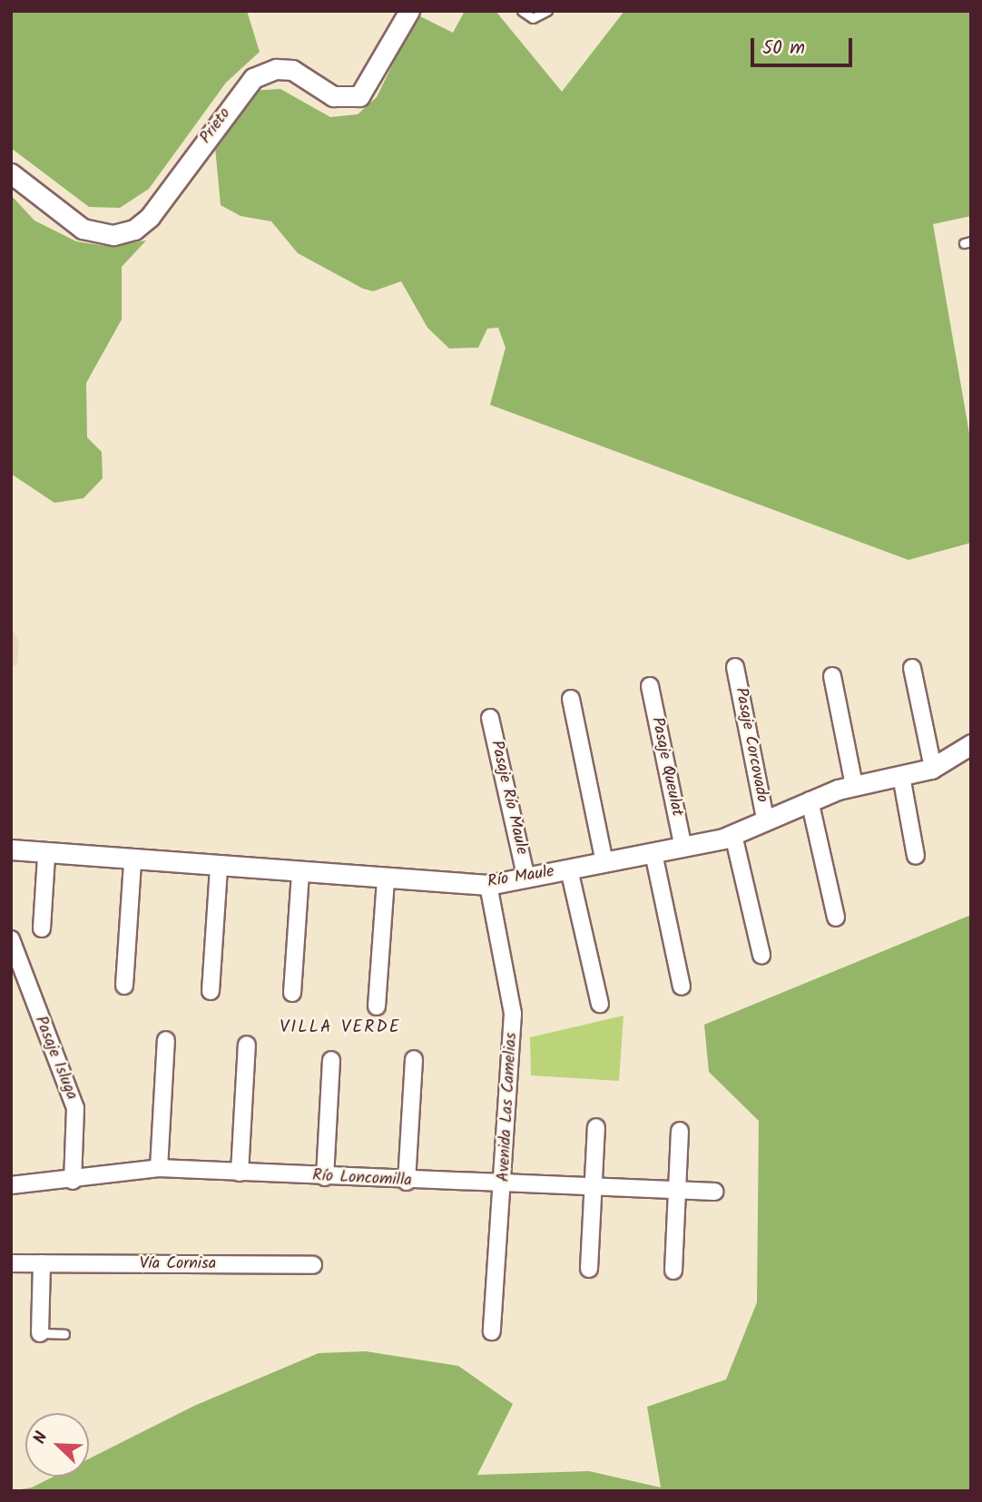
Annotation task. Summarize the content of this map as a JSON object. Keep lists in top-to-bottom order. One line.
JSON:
{"streets":{"street":["Prieto","Pasaje Corcovado","Pasaje Queulat","Pasaje Río Maule","Río Maule","Pasaje Isluga","Avenida Las Camelias","Río Loncomilla","Vía Cornisa"]},"crossings":[["Pasaje Corcovado","Río Maule"],["Pasaje Queulat","Río Maule"],["Pasaje Río Maule","Río Maule"],["Río Maule","Avenida Las Camelias"],["Pasaje Isluga","Río Loncomilla"],["Avenida Las Camelias","Río Loncomilla"]],"districts":["VILLA VERDE"],"scale_bar":"50 m","north":"top left"}
